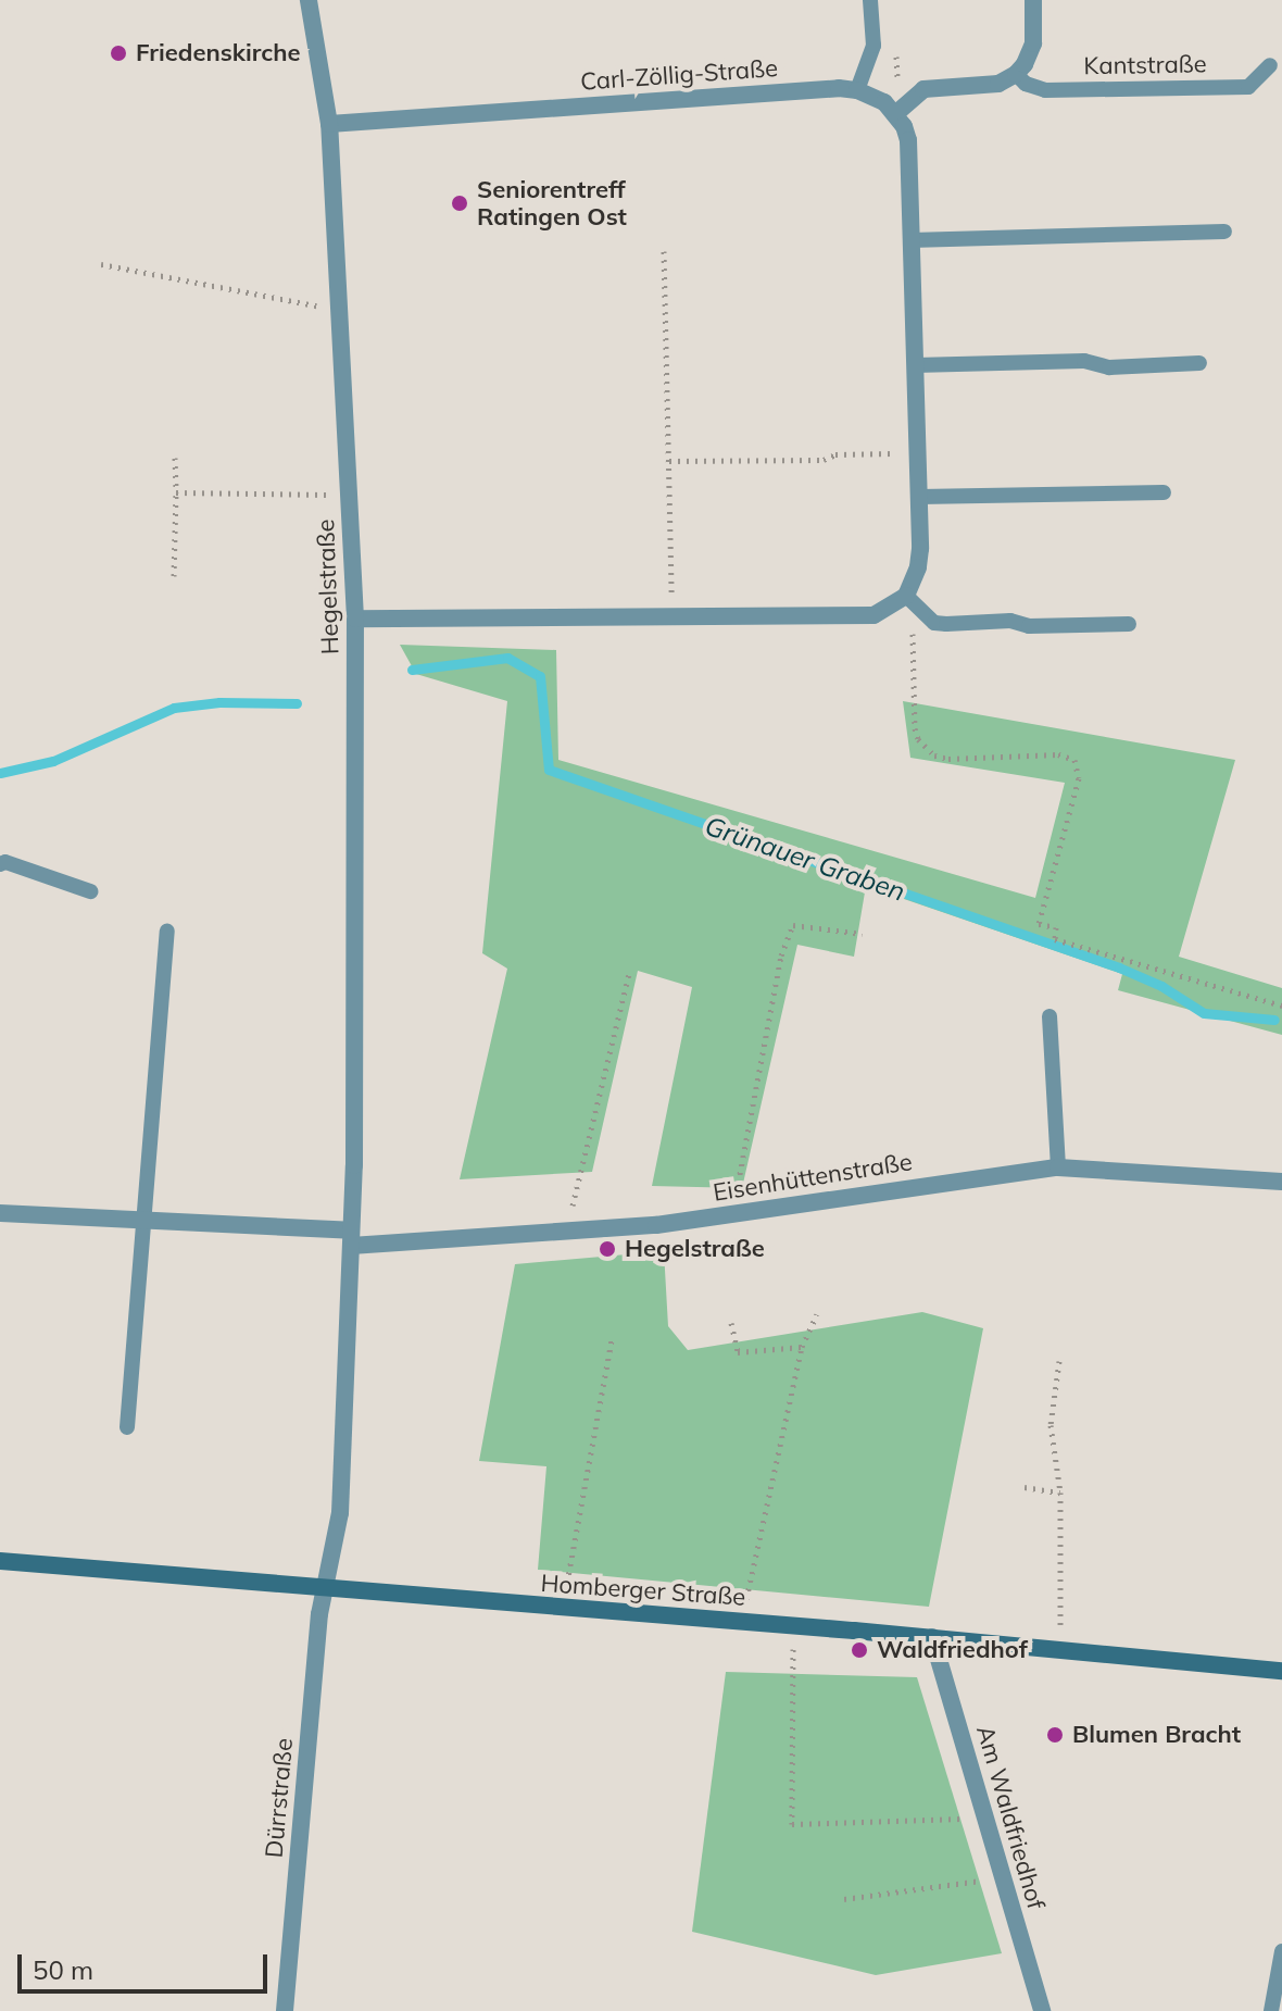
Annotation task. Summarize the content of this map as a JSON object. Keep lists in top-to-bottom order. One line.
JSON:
{"streets":{"main road":["Homberger Straße"],"street":["Carl-Zöllig-Straße","Hegelstraße","Eisenhüttenstraße","Dürrstraße","Am Waldfriedhof"],"lane":["Kantstraße"]},"crossings":[["Carl-Zöllig-Straße","Hegelstraße"],["Hegelstraße","Eisenhüttenstraße"],["Hegelstraße","Homberger Straße"],["Hegelstraße","Dürrstraße"],["Homberger Straße","Dürrstraße"],["Homberger Straße","Am Waldfriedhof"]],"water":["Grünauer Graben"],"places":["Friedenskirche","Seniorentreff Ratingen Ost","Hegelstraße","Waldfriedhof","Blumen Bracht"],"scale_bar":"50 m"}
